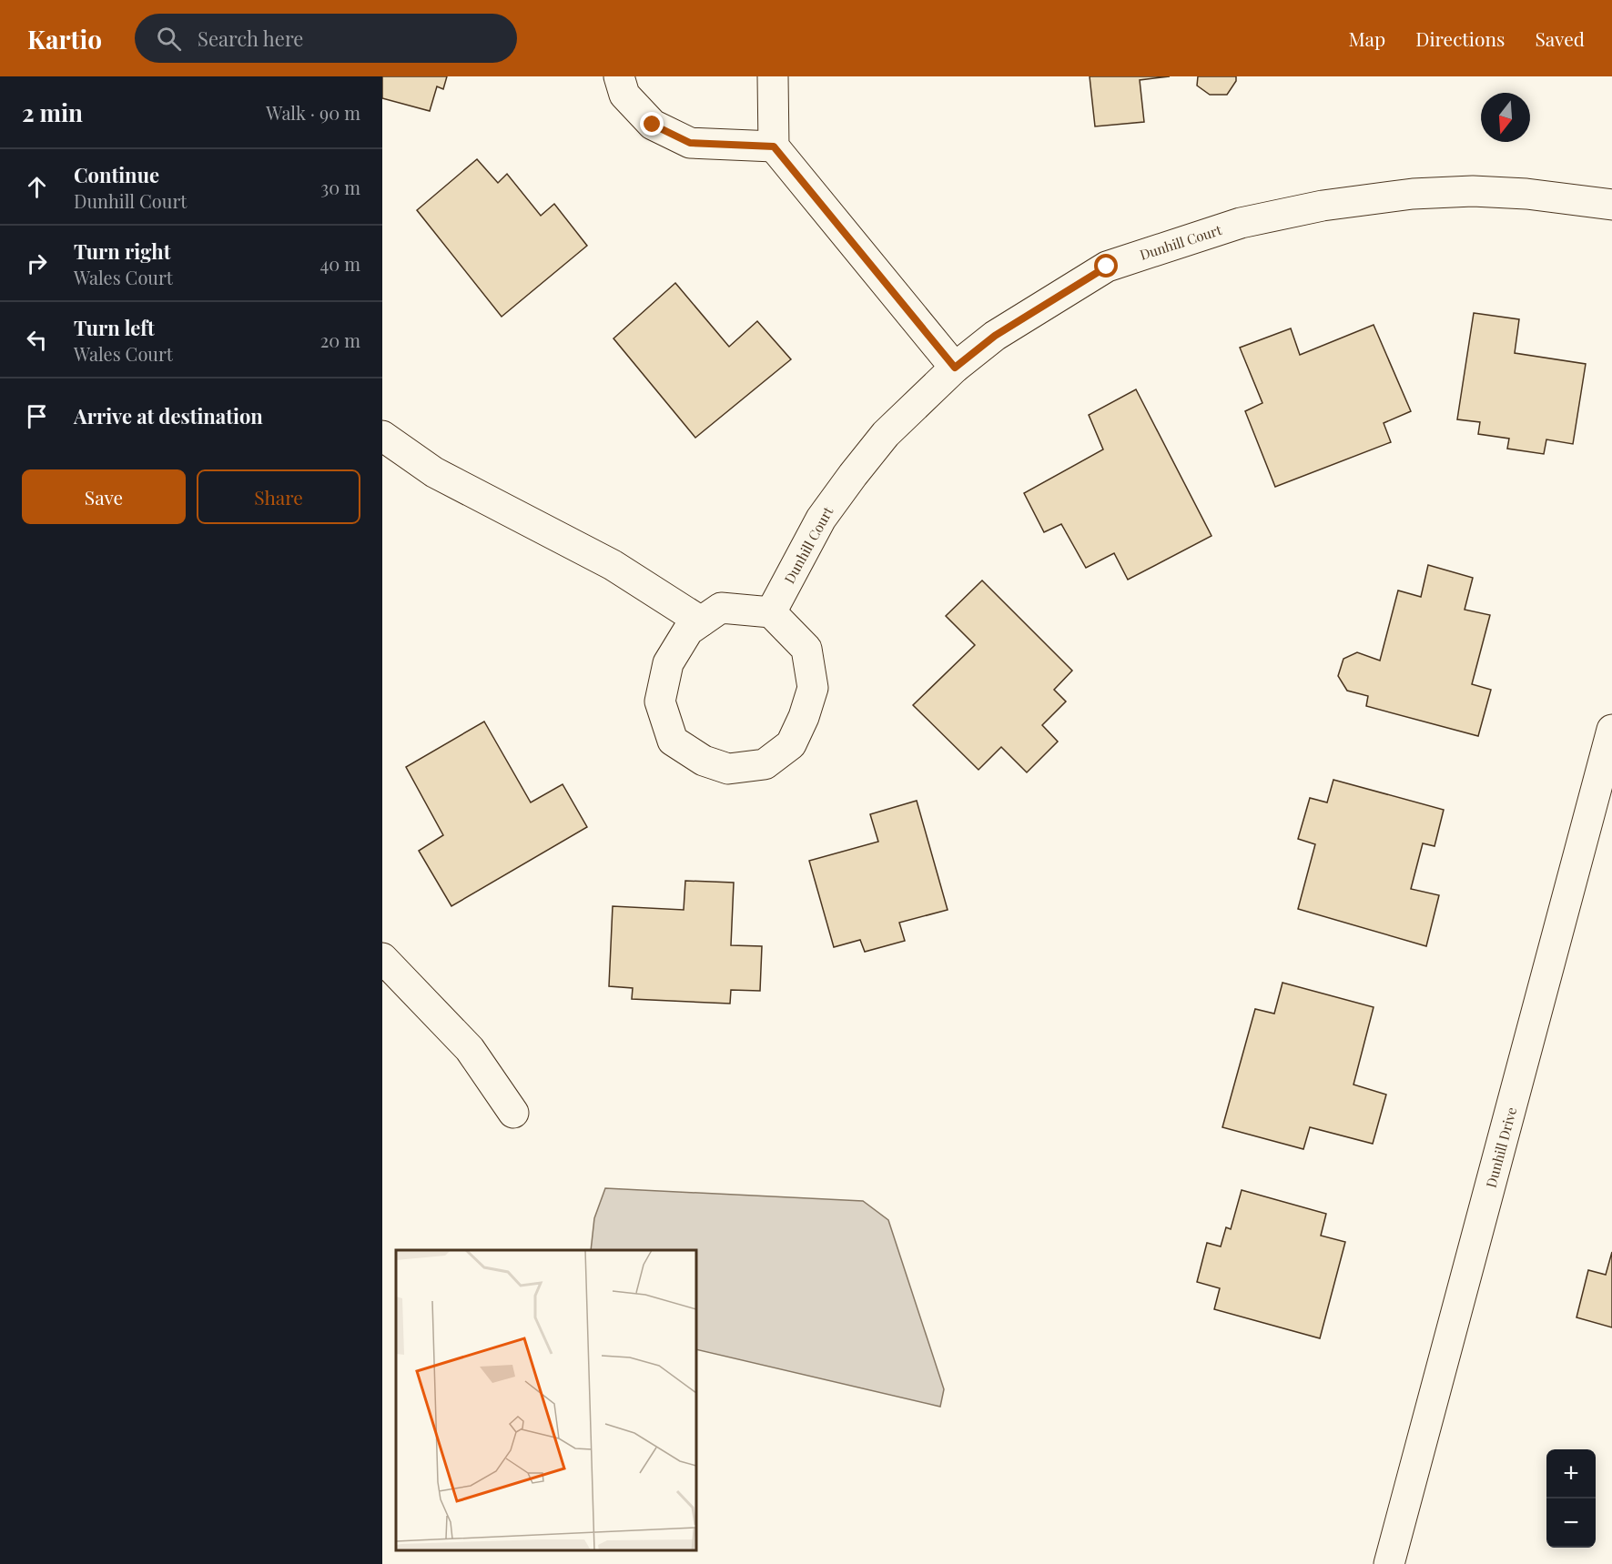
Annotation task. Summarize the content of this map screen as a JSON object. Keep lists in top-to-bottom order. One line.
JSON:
{"streets":{"street":["Dunhill Court","Dunhill Drive"]},"north":"bottom","page":{"header":"Kartio","search":"Search here","nav":["Map","Directions","Saved"],"heading":["2 min","Walk · 90 m"],"list":[["Continue","Dunhill Court","30 m"],["Turn right","Wales Court","40 m"],["Turn left","Wales Court","20 m"],"Arrive at destination"],"buttons":["Save","Share"],"map_buttons":["+","−"]}}
